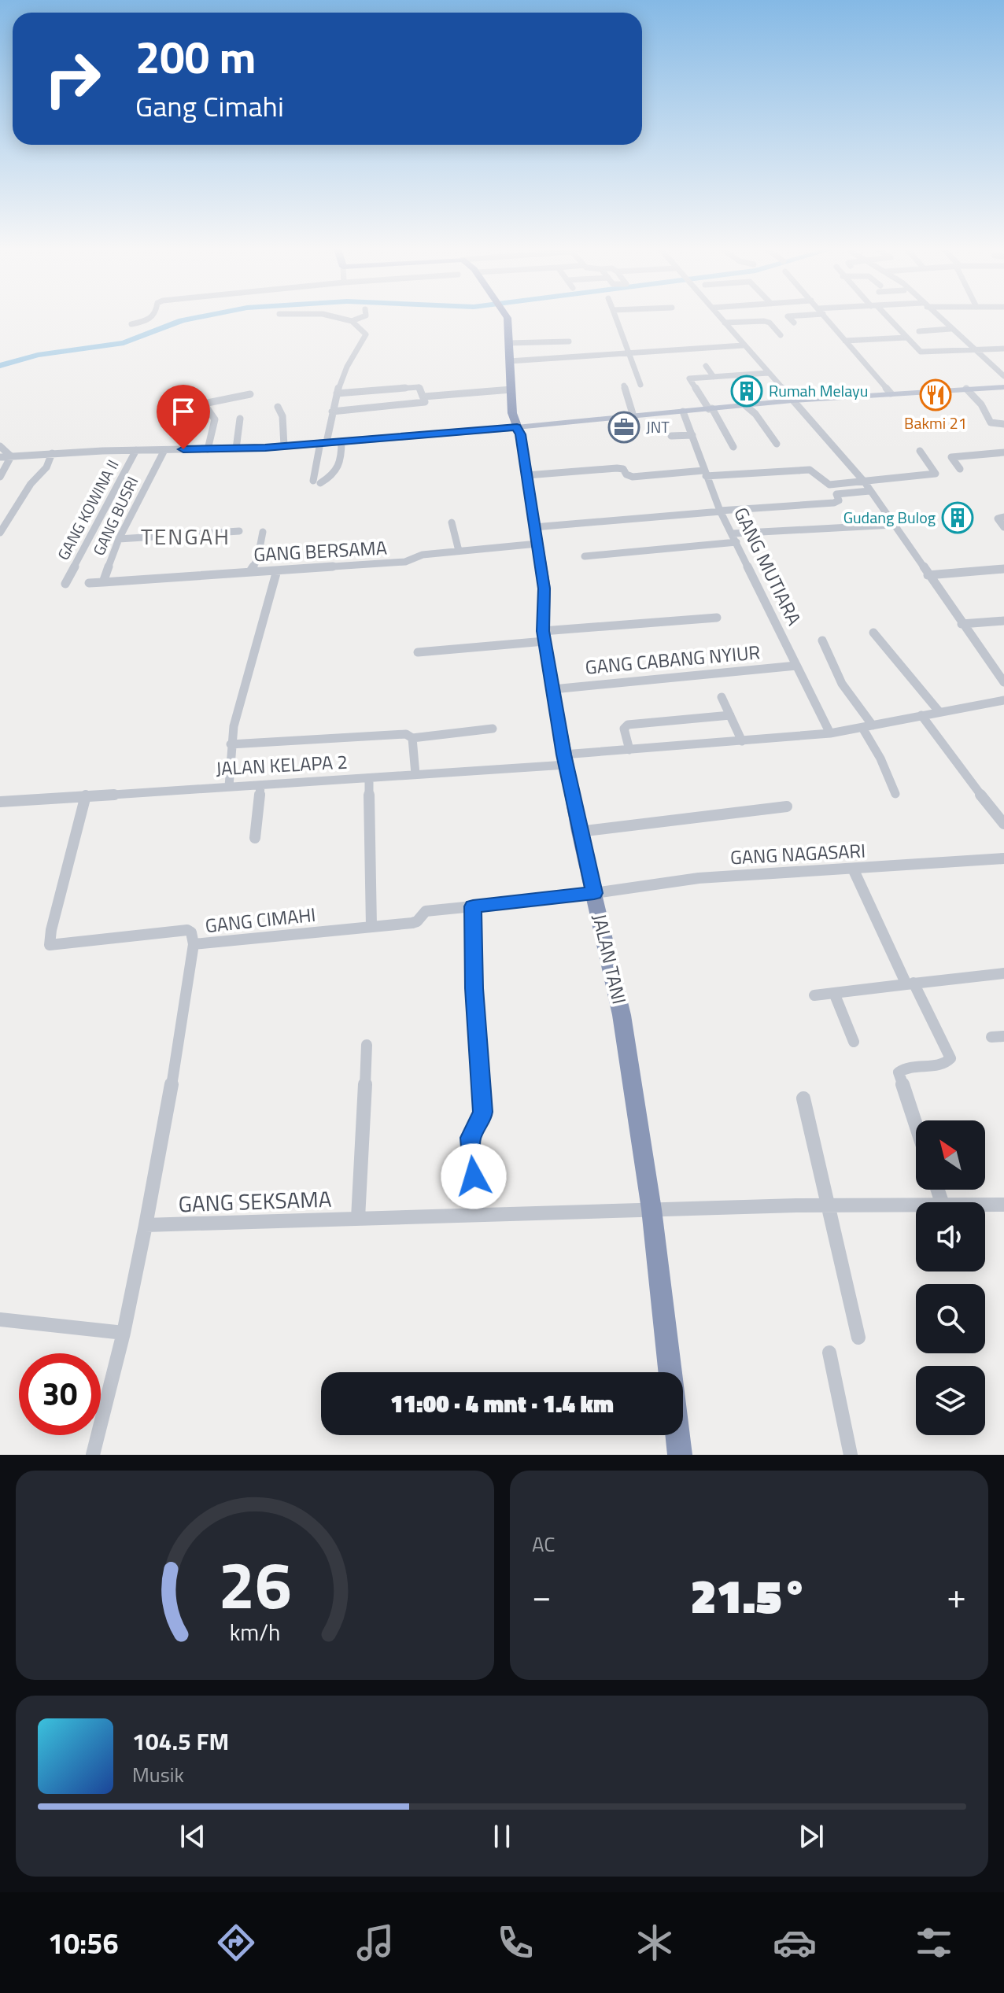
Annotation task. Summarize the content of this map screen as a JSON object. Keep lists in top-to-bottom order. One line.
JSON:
{"streets":{"highway":["JALAN TANI"],"street":["GANG KOWINA II","GANG BUSRI","GANG BERSAMA","GANG MUTIARA","GANG CABANG NYIUR","JALAN KELAPA 2","GANG NAGASARI","GANG CIMAHI","GANG SEKSAMA"]},"crossings":[["GANG BUSRI","GANG BERSAMA"],["GANG BERSAMA","GANG MUTIARA"],["GANG BERSAMA","JALAN TANI"],["GANG MUTIARA","GANG CABANG NYIUR"],["GANG MUTIARA","JALAN KELAPA 2"],["GANG CABANG NYIUR","JALAN TANI"],["JALAN KELAPA 2","GANG CIMAHI"],["JALAN KELAPA 2","JALAN TANI"],["GANG NAGASARI","GANG CIMAHI"],["GANG NAGASARI","JALAN TANI"],["GANG CIMAHI","JALAN TANI"],["GANG CIMAHI","GANG SEKSAMA"],["JALAN TANI","GANG SEKSAMA"]],"districts":["TENGAH"],"places":{"building":["Rumah Melayu","Gudang Bulog"],"restaurant":["Bakmi 21"],"office":["JNT"]},"north":"top left","page":{"turn":["200 m","Gang Cimahi"],"limit":"30","trip":"11:00 · 4 mnt · 1.4 km","tile":"AC","heat":["−","21.5°","+"],"song":["104.5 FM","Musik"],"tabs":"10:56","gauge":["26","km/h"]}}
